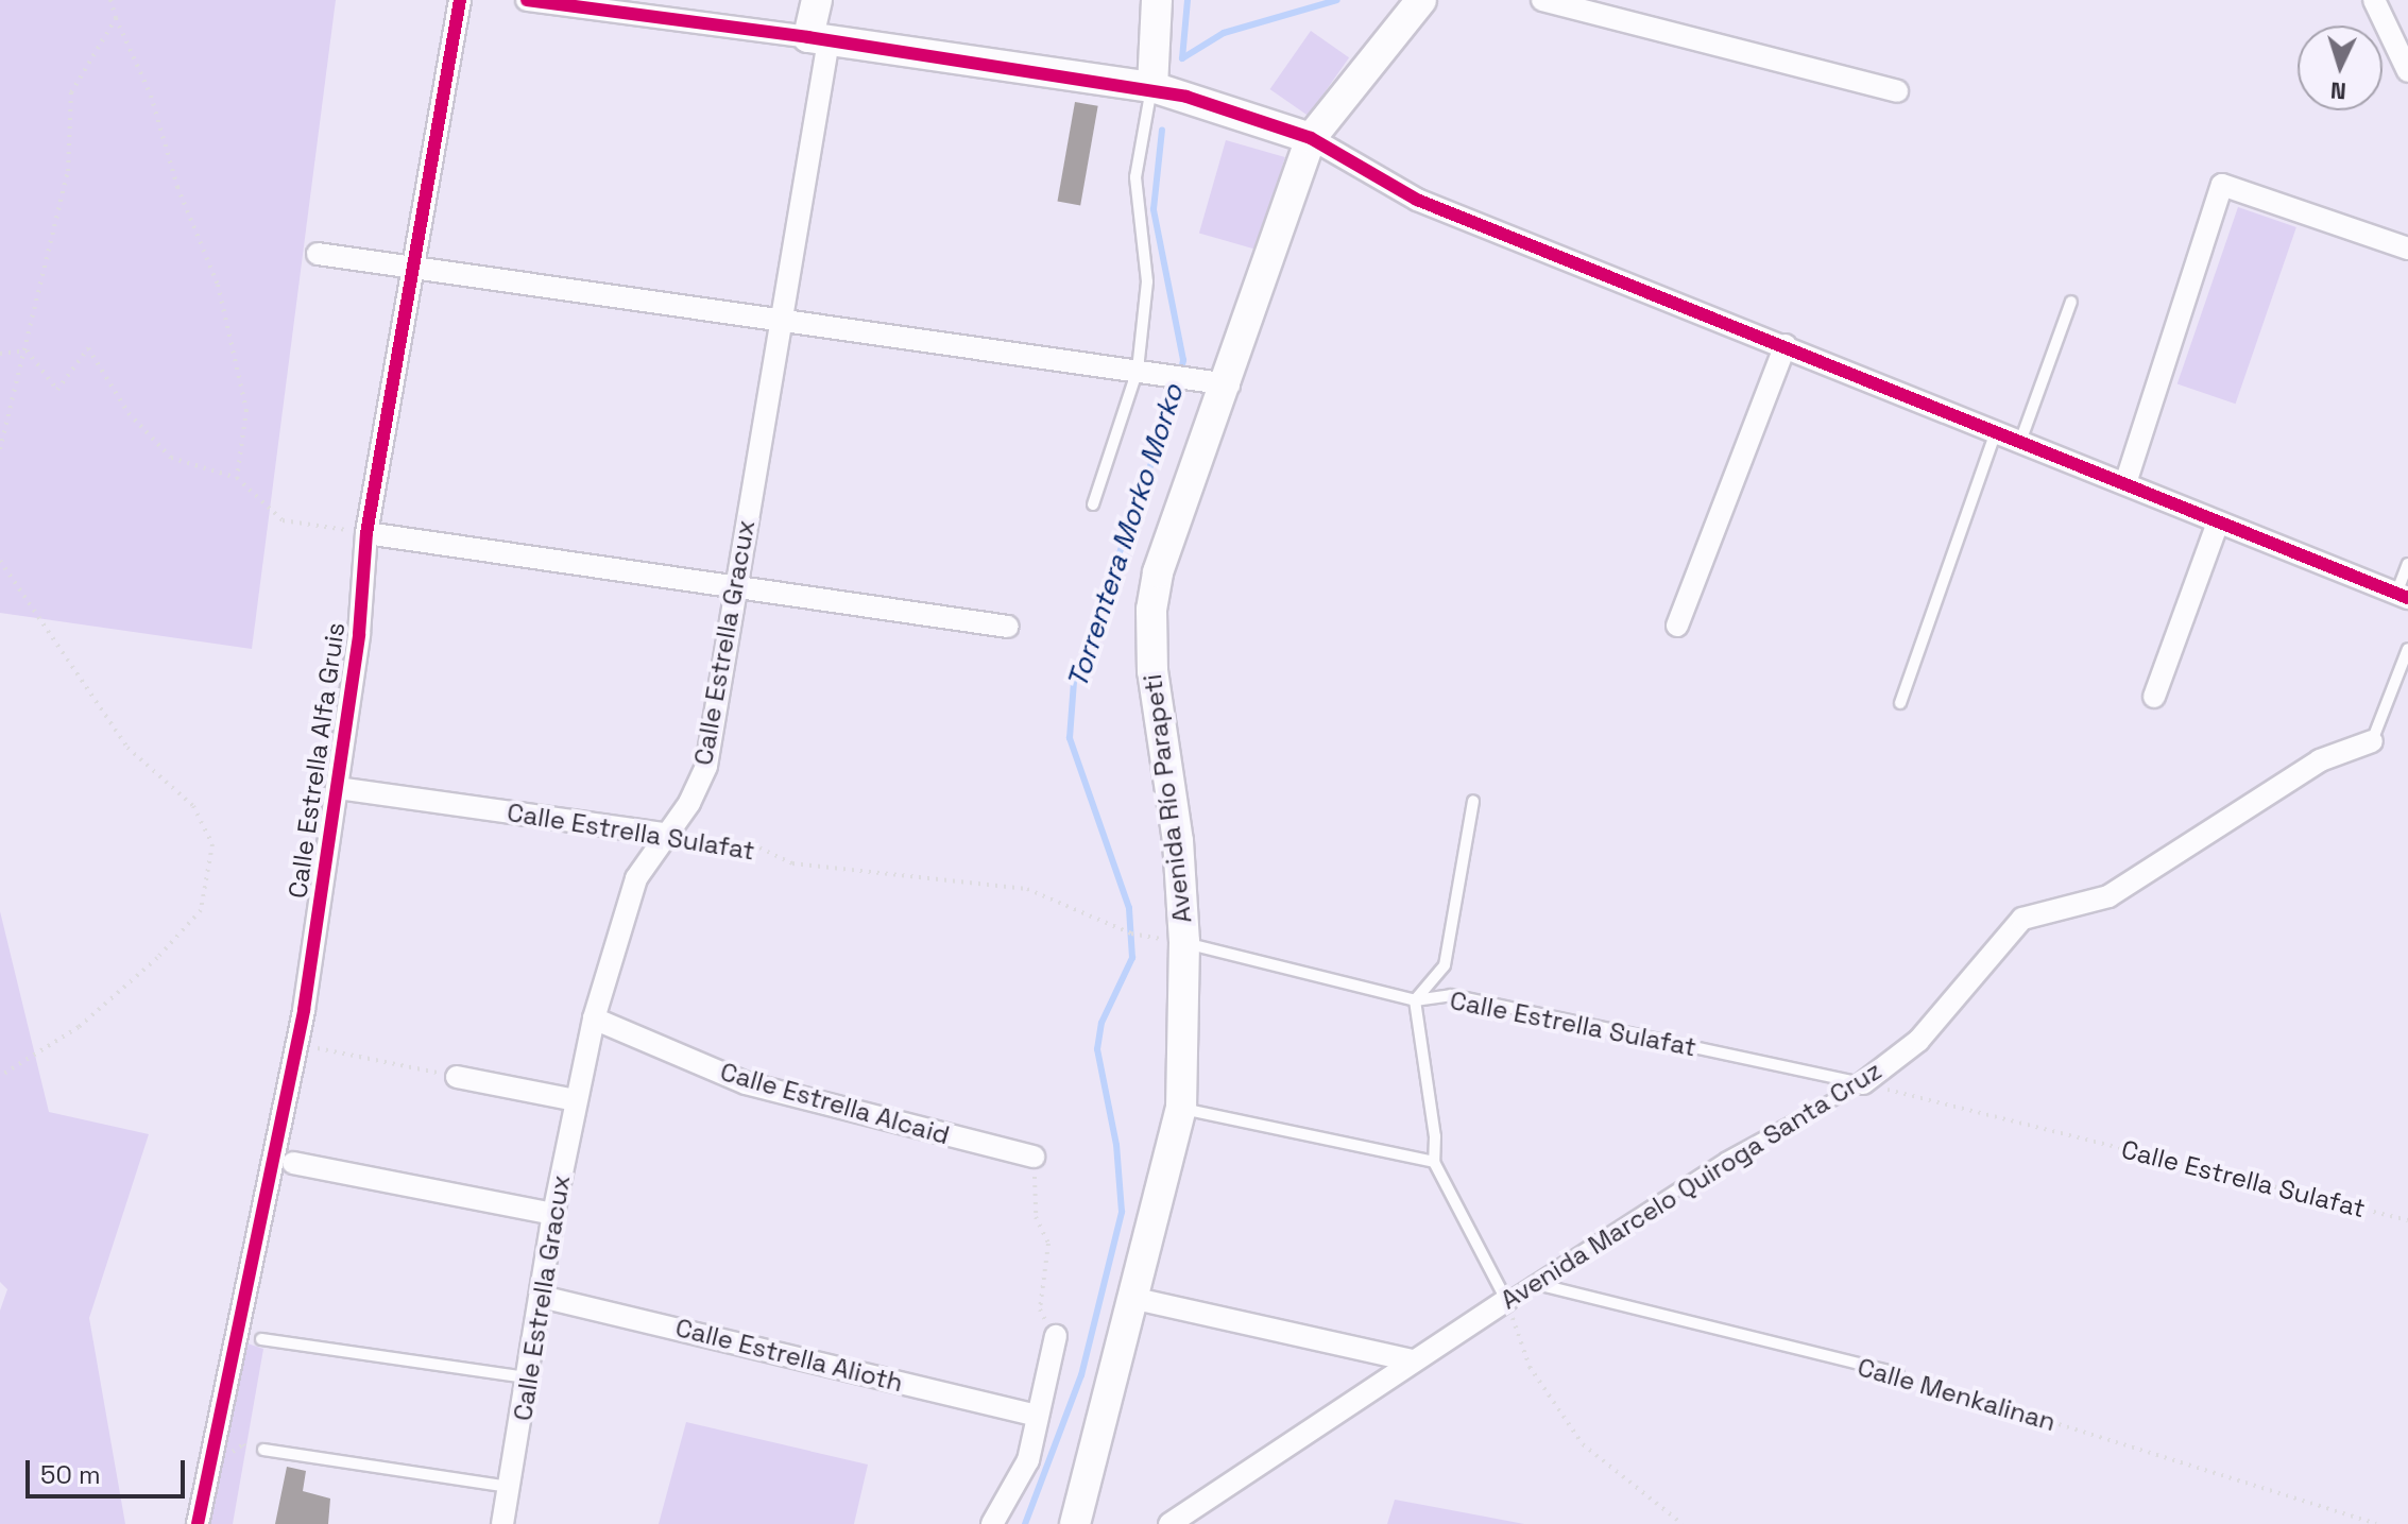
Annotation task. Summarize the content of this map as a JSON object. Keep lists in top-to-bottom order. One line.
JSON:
{"streets":{"main road":["Calle Estrella Gracux","Avenida Río Parapeti"],"street":["Calle Estrella Alfa Gruis","Calle Estrella Sulafat","Calle Estrella Alcaid","Avenida Marcelo Quiroga Santa Cruz","Calle Estrella Alioth"],"lane":["Calle Menkalinan"]},"crossings":[["Calle Estrella Gracux","Calle Estrella Sulafat"],["Calle Estrella Gracux","Calle Estrella Alcaid"],["Calle Estrella Gracux","Calle Estrella Alioth"],["Calle Estrella Alfa Gruis","Calle Estrella Sulafat"],["Avenida Río Parapeti","Calle Estrella Sulafat"],["Calle Estrella Sulafat","Avenida Marcelo Quiroga Santa Cruz"],["Avenida Marcelo Quiroga Santa Cruz","Calle Menkalinan"]],"water":["Torrentera Morko Morko"],"scale_bar":"50 m","north":"bottom"}
